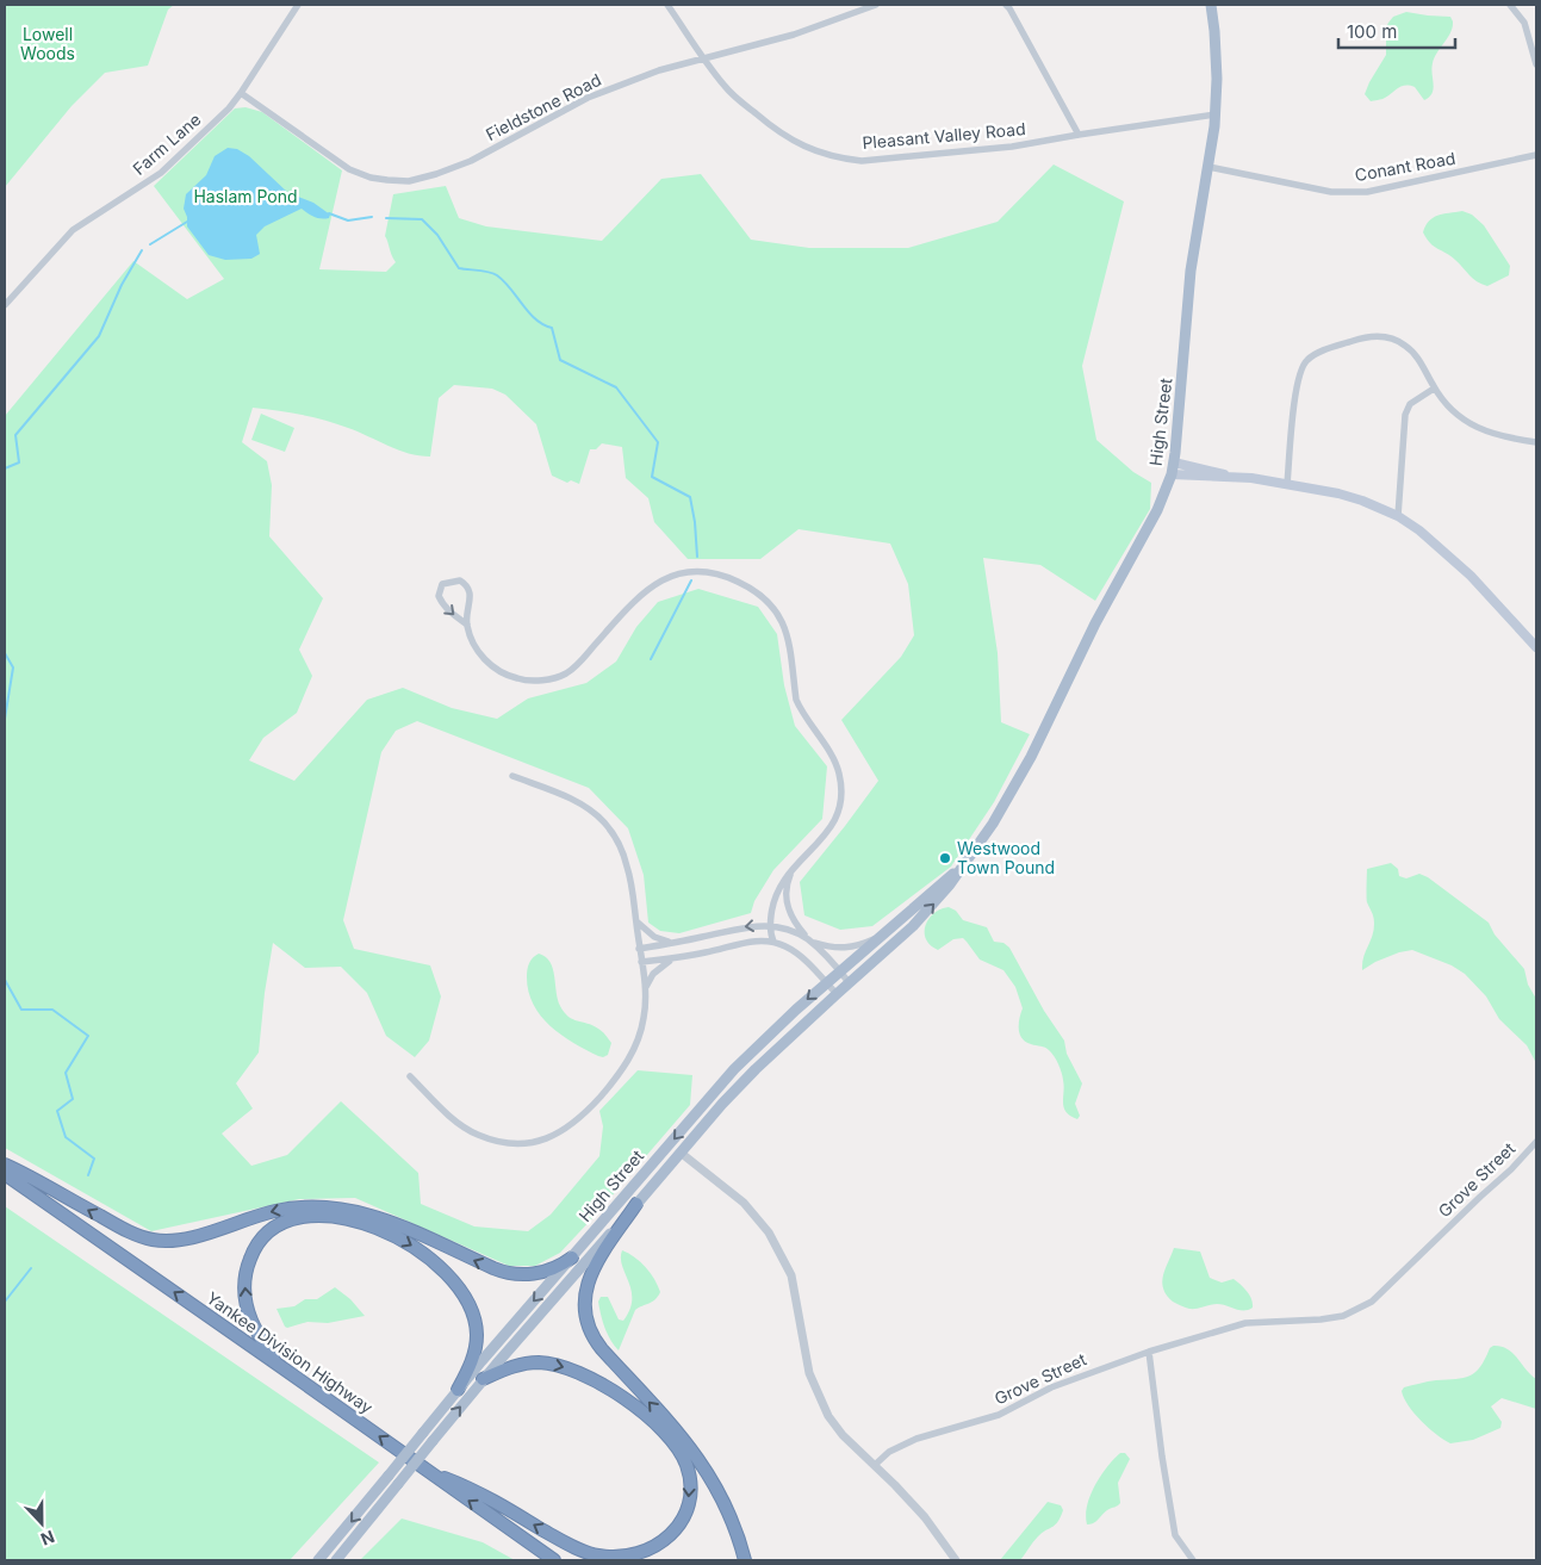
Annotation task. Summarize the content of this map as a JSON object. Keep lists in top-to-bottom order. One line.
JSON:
{"streets":{"highway":["Yankee Division Highway"],"main road":["High Street"],"street":["Fieldstone Road","Pleasant Valley Road","Farm Lane","Conant Road","Grove Street"]},"crossings":[["Fieldstone Road","Pleasant Valley Road"],["Fieldstone Road","Farm Lane"],["Pleasant Valley Road","High Street"],["Conant Road","High Street"]],"one_way":["Yankee Division Highway"],"parks":["Lowell Woods","Haslam Pond"],"places":["Westwood Town Pound"],"scale_bar":"100 m","north":"bottom"}
